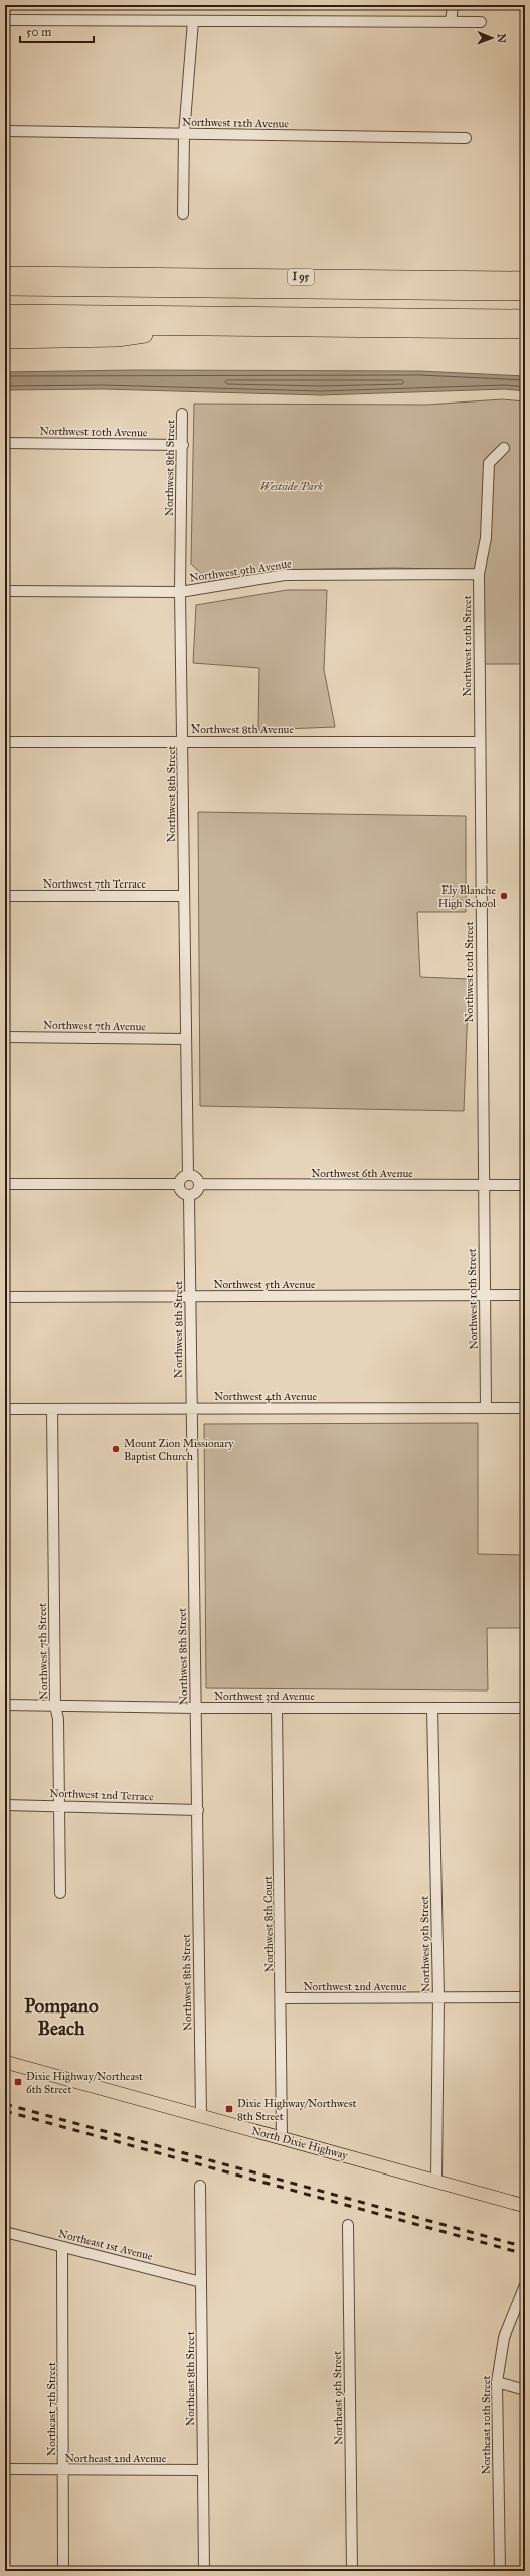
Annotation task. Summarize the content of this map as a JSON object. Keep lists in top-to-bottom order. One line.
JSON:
{"streets":{"highway":["I 95"],"main road":["North Dixie Highway"],"street":["Northwest 12th Avenue","Northwest 10th Avenue","Northwest 8th Street","Northwest 9th Avenue","Northwest 10th Street","Northwest 8th Avenue","Northwest 7th Terrace","Northwest 7th Avenue","Northwest 6th Avenue","Northwest 5th Avenue","Northwest 4th Avenue","Northwest 7th Street","Northwest 3rd Avenue","Northwest 2nd Terrace","Northwest 8th Court","Northwest 9th Street","Northwest 2nd Avenue","Northeast 1st Avenue","Northeast 8th Street","Northeast 9th Street","Northeast 7th Street","Northeast 10th Street","Northeast 2nd Avenue"]},"crossings":[["Northwest 10th Avenue","Northwest 8th Street"],["Northwest 8th Street","Northwest 9th Avenue"],["Northwest 8th Street","Northwest 8th Avenue"],["Northwest 8th Street","Northwest 7th Terrace"],["Northwest 8th Street","Northwest 7th Avenue"],["Northwest 8th Street","Northwest 6th Avenue"],["Northwest 8th Street","Northwest 5th Avenue"],["Northwest 8th Street","Northwest 4th Avenue"],["Northwest 8th Street","Northwest 3rd Avenue"],["Northwest 8th Street","Northwest 2nd Terrace"],["Northwest 8th Street","North Dixie Highway"],["Northwest 9th Avenue","Northwest 10th Street"],["Northwest 10th Street","Northwest 8th Avenue"],["Northwest 10th Street","Northwest 6th Avenue"],["Northwest 10th Street","Northwest 5th Avenue"],["Northwest 10th Street","Northwest 4th Avenue"],["Northwest 4th Avenue","Northwest 7th Street"],["Northwest 7th Street","Northwest 3rd Avenue"],["Northwest 7th Street","Northwest 2nd Terrace"],["Northwest 3rd Avenue","Northwest 8th Court"],["Northwest 3rd Avenue","Northwest 9th Street"],["Northwest 8th Court","Northwest 2nd Avenue"],["Northwest 8th Court","North Dixie Highway"],["Northwest 9th Street","Northwest 2nd Avenue"],["Northwest 9th Street","North Dixie Highway"],["Northeast 1st Avenue","Northeast 8th Street"],["Northeast 1st Avenue","Northeast 7th Street"],["Northeast 8th Street","Northeast 2nd Avenue"],["Northeast 7th Street","Northeast 2nd Avenue"]],"districts":["Pompano Beach"],"parks":["Westside Park"],"places":{"other":["Ely Blanche High School","Mount Zion Missionary Baptist Church"],"transit":["Dixie Highway/Northeast 6th Street","Dixie Highway/Northwest 8th Street"]},"scale_bar":"50 m","north":"right"}
